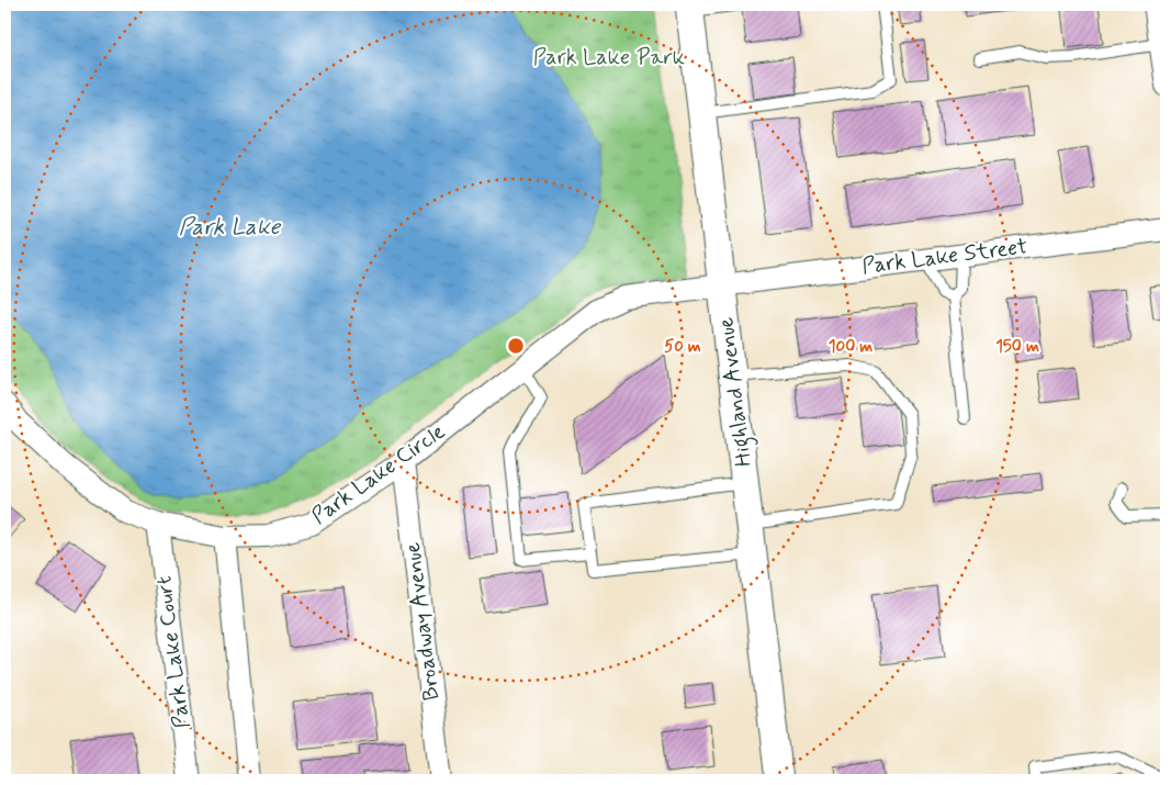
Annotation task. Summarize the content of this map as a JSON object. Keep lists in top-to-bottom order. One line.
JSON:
{"streets":{"street":["Park Lake Street","Highland Avenue","Park Lake Circle","Broadway Avenue","Park Lake Court"]},"crossings":[["Park Lake Street","Highland Avenue"],["Park Lake Street","Park Lake Circle"],["Highland Avenue","Park Lake Circle"],["Park Lake Circle","Broadway Avenue"],["Park Lake Circle","Park Lake Court"]],"water":["Park Lake"],"parks":["Park Lake Park"],"rings":["50 m","100 m","150 m"]}
